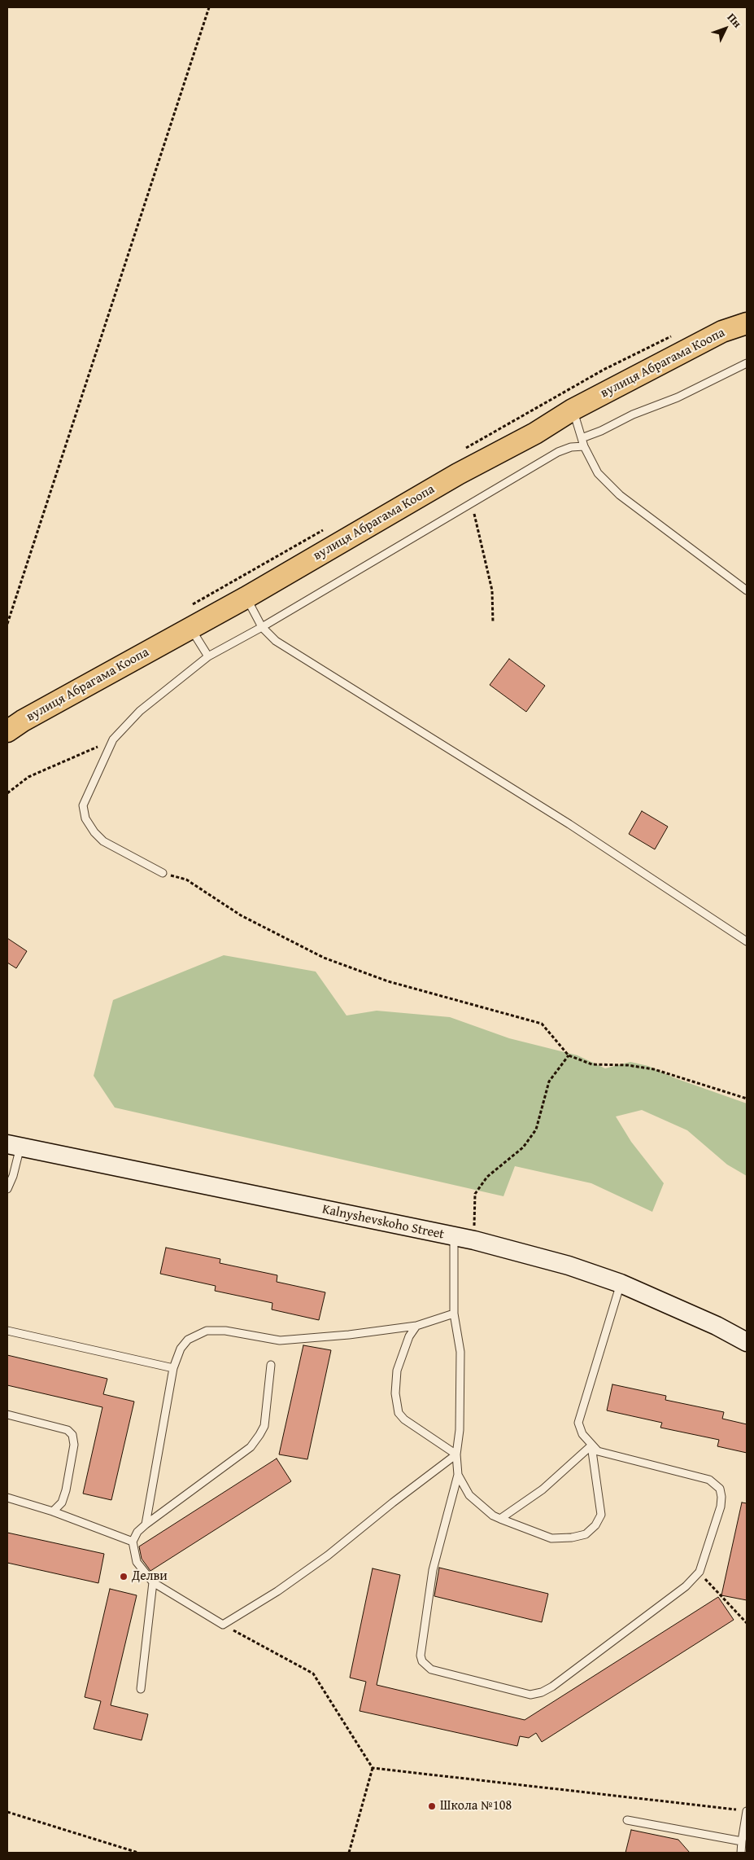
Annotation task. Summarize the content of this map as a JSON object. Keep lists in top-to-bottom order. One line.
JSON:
{"streets":{"main road":["вулиця Абрагама Коопа"],"street":["Kalnyshevskoho Street"]},"places":["Делви","Школа №108"],"north":"top right"}
